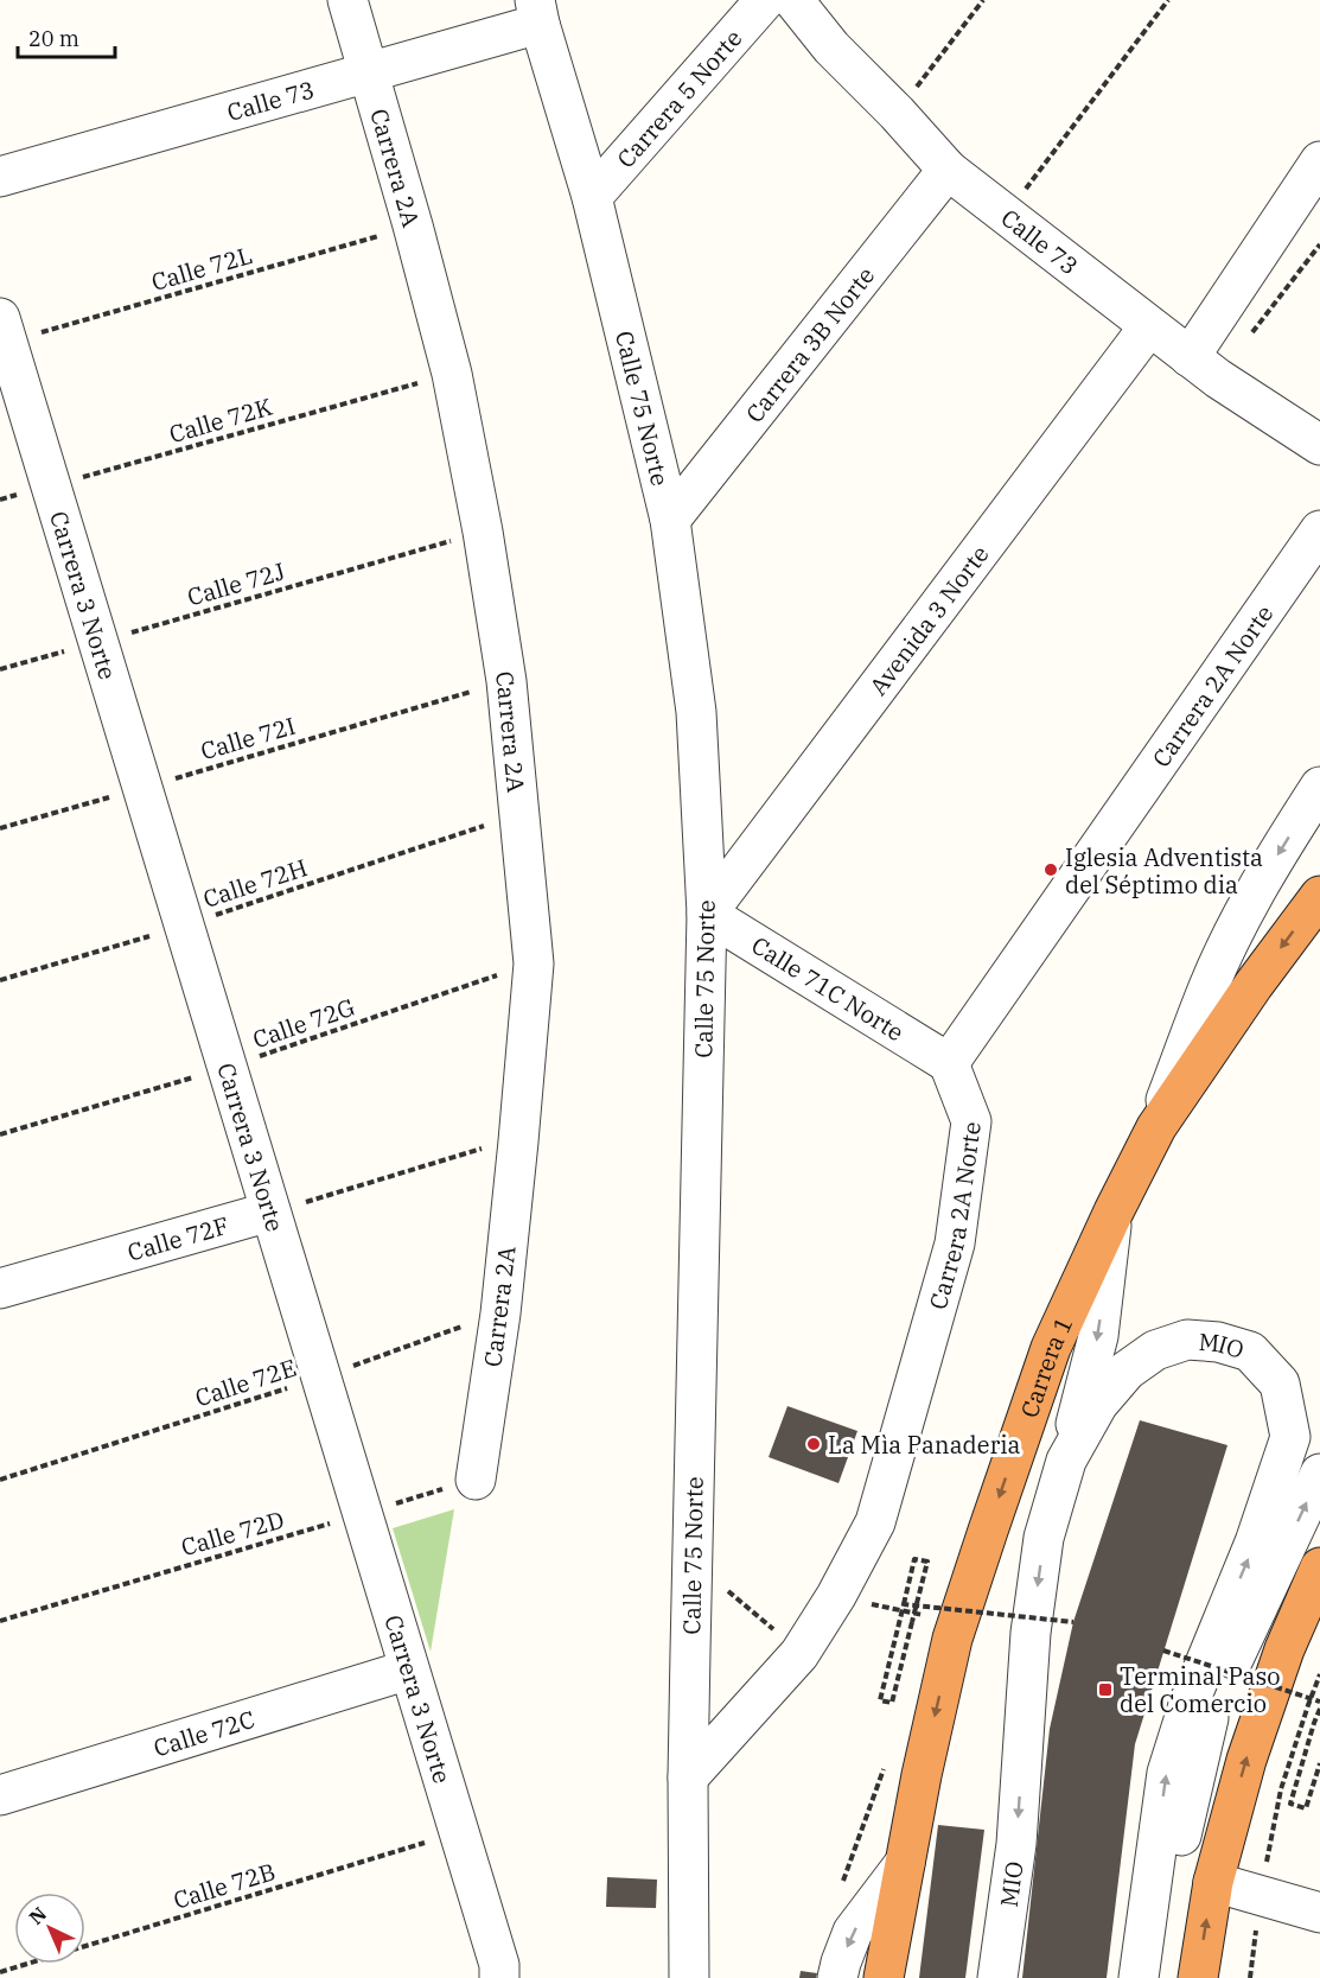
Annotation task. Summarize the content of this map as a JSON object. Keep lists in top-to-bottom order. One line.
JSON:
{"streets":{"highway":["Carrera 1"],"street":["Carrera 5 Norte","Calle 73","Carrera 2A","Carrera 3B Norte","Calle 75 Norte","Carrera 3 Norte","Avenida 3 Norte","Carrera 2A Norte","Calle 71C Norte","Calle 72F","MIO","Calle 72C"],"path":["Calle 72L","Calle 72K","Calle 72J","Calle 72I","Calle 72H","Calle 72G","Calle 72E","Calle 72D","Calle 72B"]},"crossings":[["Carrera 5 Norte","Calle 75 Norte"],["Calle 73","Carrera 2A"],["Calle 73","Carrera 3B Norte"],["Calle 73","Calle 75 Norte"],["Calle 73","Avenida 3 Norte"],["Carrera 2A","Calle 72L"],["Carrera 2A","Calle 72K"],["Carrera 2A","Calle 72J"],["Carrera 2A","Calle 72I"],["Carrera 2A","Calle 72H"],["Carrera 2A","Calle 72G"],["Carrera 2A","Calle 72E"],["Carrera 2A","Calle 72D"],["Calle 72L","Carrera 3 Norte"],["Carrera 3B Norte","Calle 75 Norte"],["Calle 75 Norte","Avenida 3 Norte"],["Calle 75 Norte","Carrera 2A Norte"],["Calle 75 Norte","Calle 71C Norte"],["Calle 72K","Carrera 3 Norte"],["Calle 72J","Carrera 3 Norte"],["Carrera 3 Norte","Calle 72I"],["Carrera 3 Norte","Calle 72H"],["Carrera 3 Norte","Calle 72G"],["Carrera 3 Norte","Calle 72F"],["Carrera 3 Norte","Calle 72E"],["Carrera 3 Norte","Calle 72D"],["Carrera 3 Norte","Calle 72C"],["Carrera 3 Norte","Calle 72B"],["Avenida 3 Norte","Calle 71C Norte"],["Carrera 2A Norte","Calle 71C Norte"]],"places":{"other":["Iglesia Adventista del Séptimo dia","La Mìa Panaderia"],"transit":["Terminal Paso del Comercio"]},"scale_bar":"20 m","north":"top left"}
